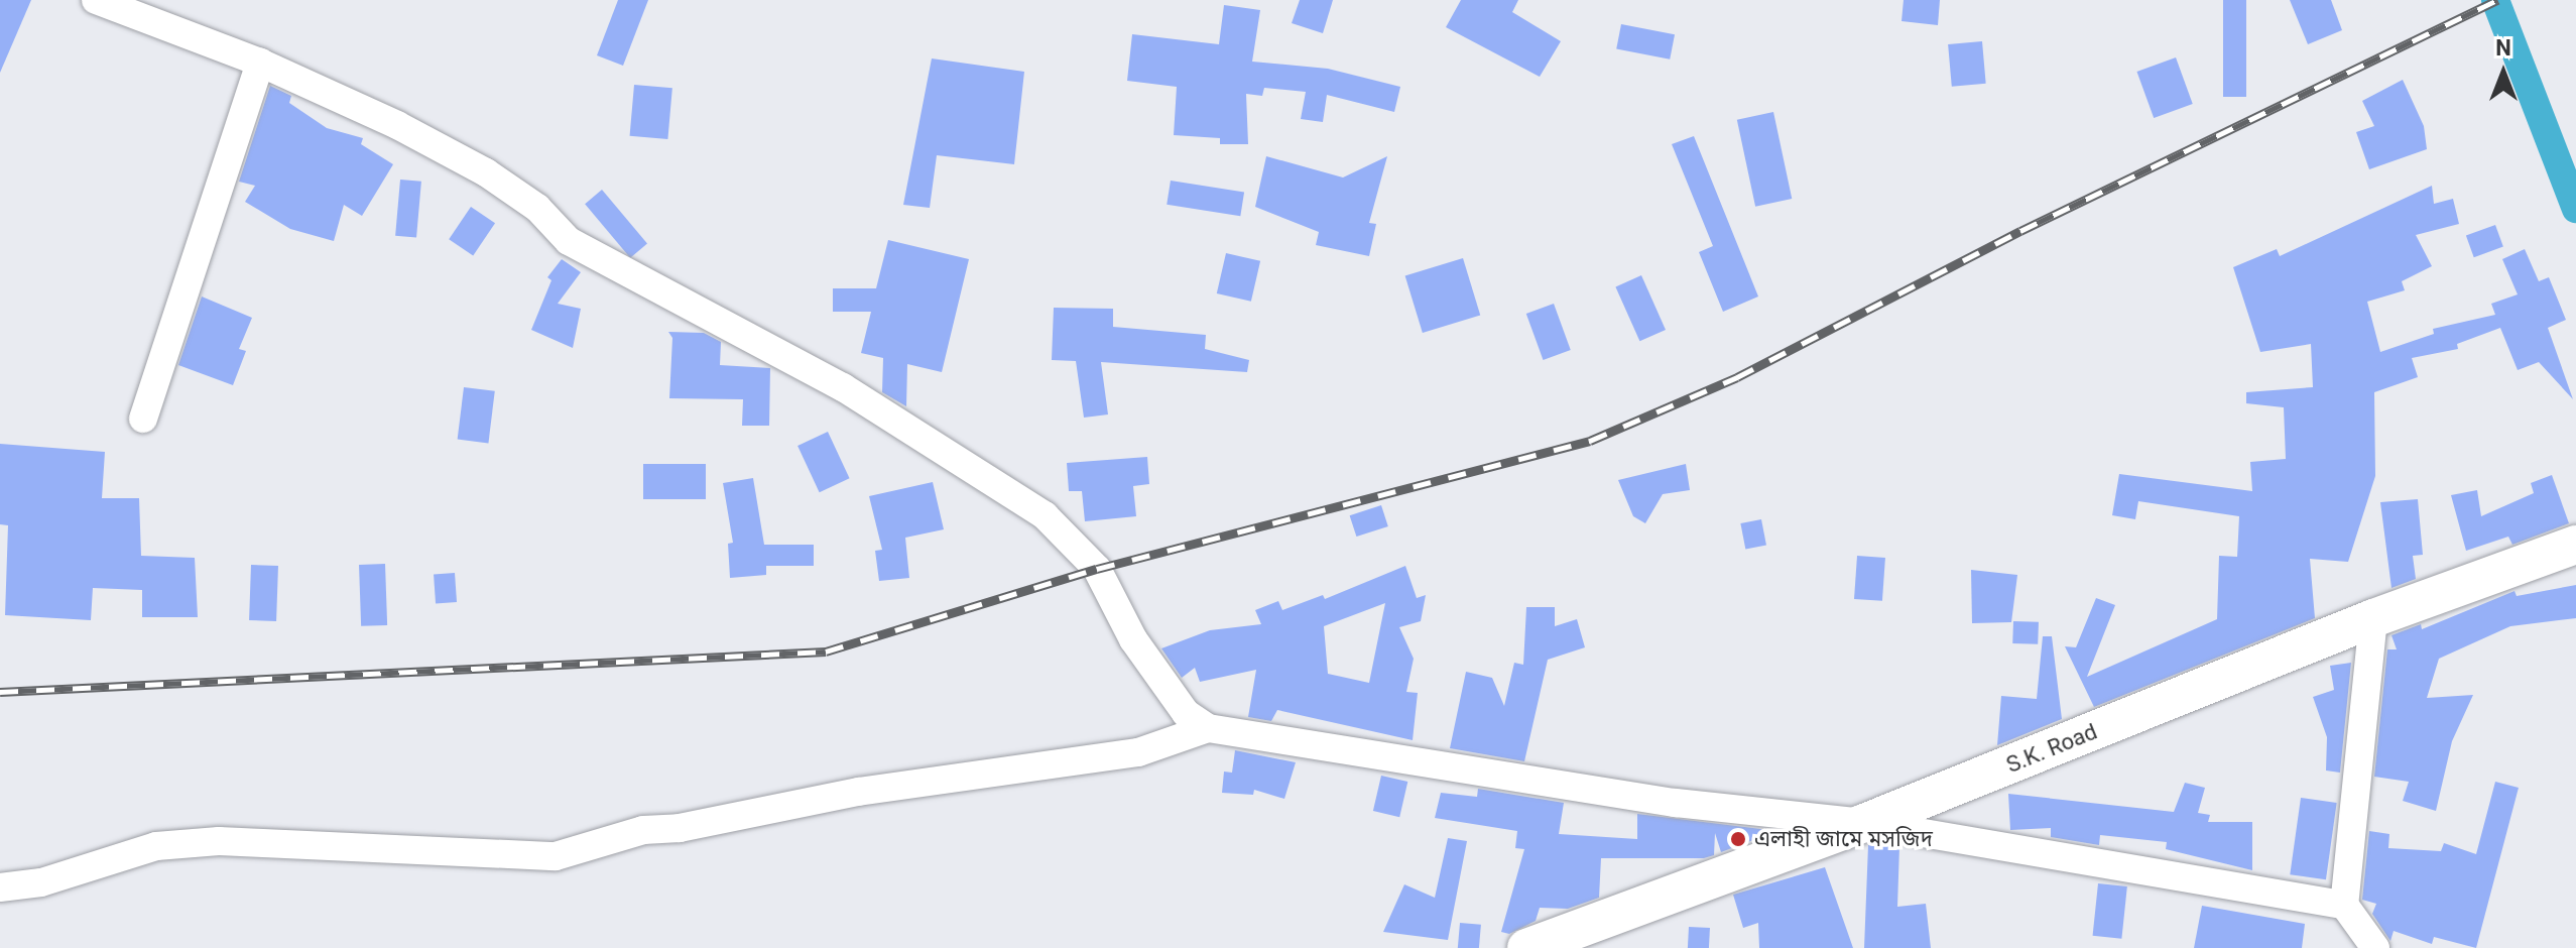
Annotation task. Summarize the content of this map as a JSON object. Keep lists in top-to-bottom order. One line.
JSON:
{"streets":{"main road":["S.K. Road"]},"places":["এলাহী জামে মসজিদ"],"north":"top"}
